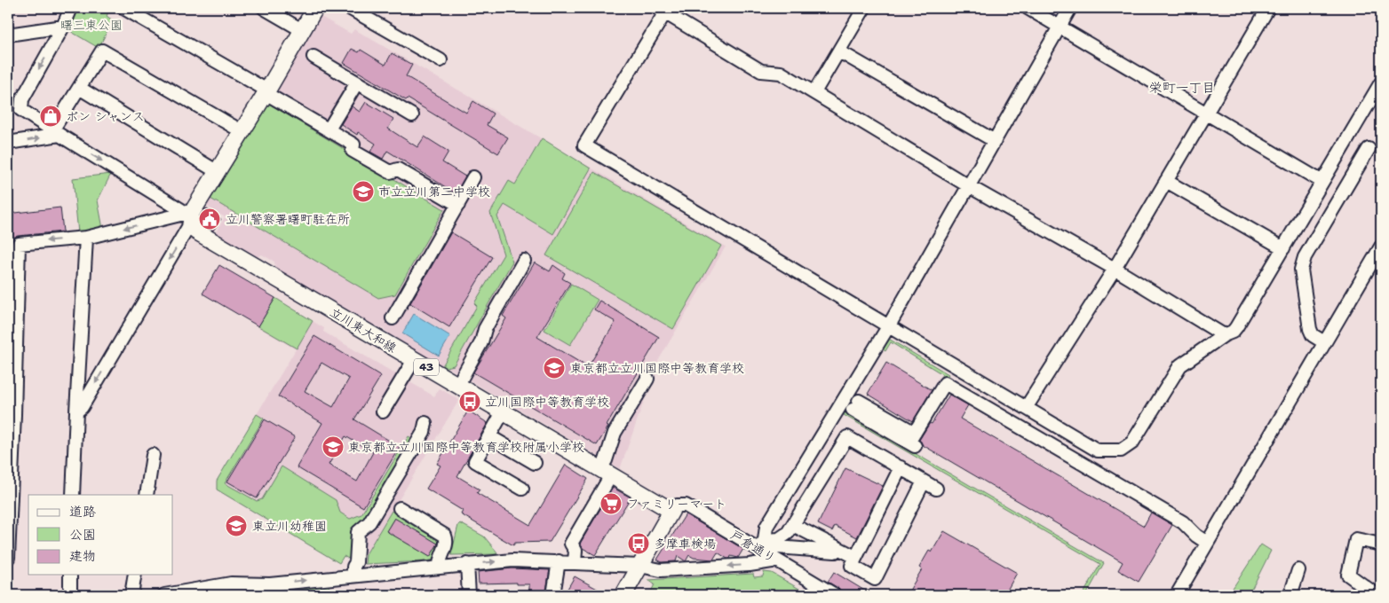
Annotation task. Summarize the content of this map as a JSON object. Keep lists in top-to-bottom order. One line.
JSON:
{"streets":{"main road":["立川東大和線","43"],"street":["戸倉通り"]},"crossings":[["立川東大和線","戸倉通り"]],"districts":["栄町一丁目"],"parks":["曙三東公園"],"places":{"shop":["ボン シャンス"],"school or university":["市立立川第二中学校","東京都立立川国際中等教育学校","東京都立立川国際中等教育学校附属小学校","東立川幼稚園"],"public building":["立川警察署曙町駐在所"],"bus stop":["立川国際中等教育学校","多摩車検場"],"supermarket":["ファミリーマート"]},"legend":["道路","公園","建物"]}
